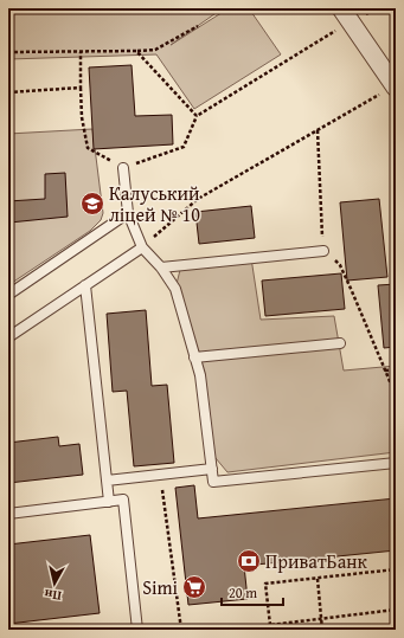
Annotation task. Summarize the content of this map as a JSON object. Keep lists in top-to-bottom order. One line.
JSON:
{"places":{"school or university":["Калуський ліцей № 10"],"bank":["ПриватБанк"],"supermarket":["Simi"]},"scale_bar":"20 m","north":"bottom"}
